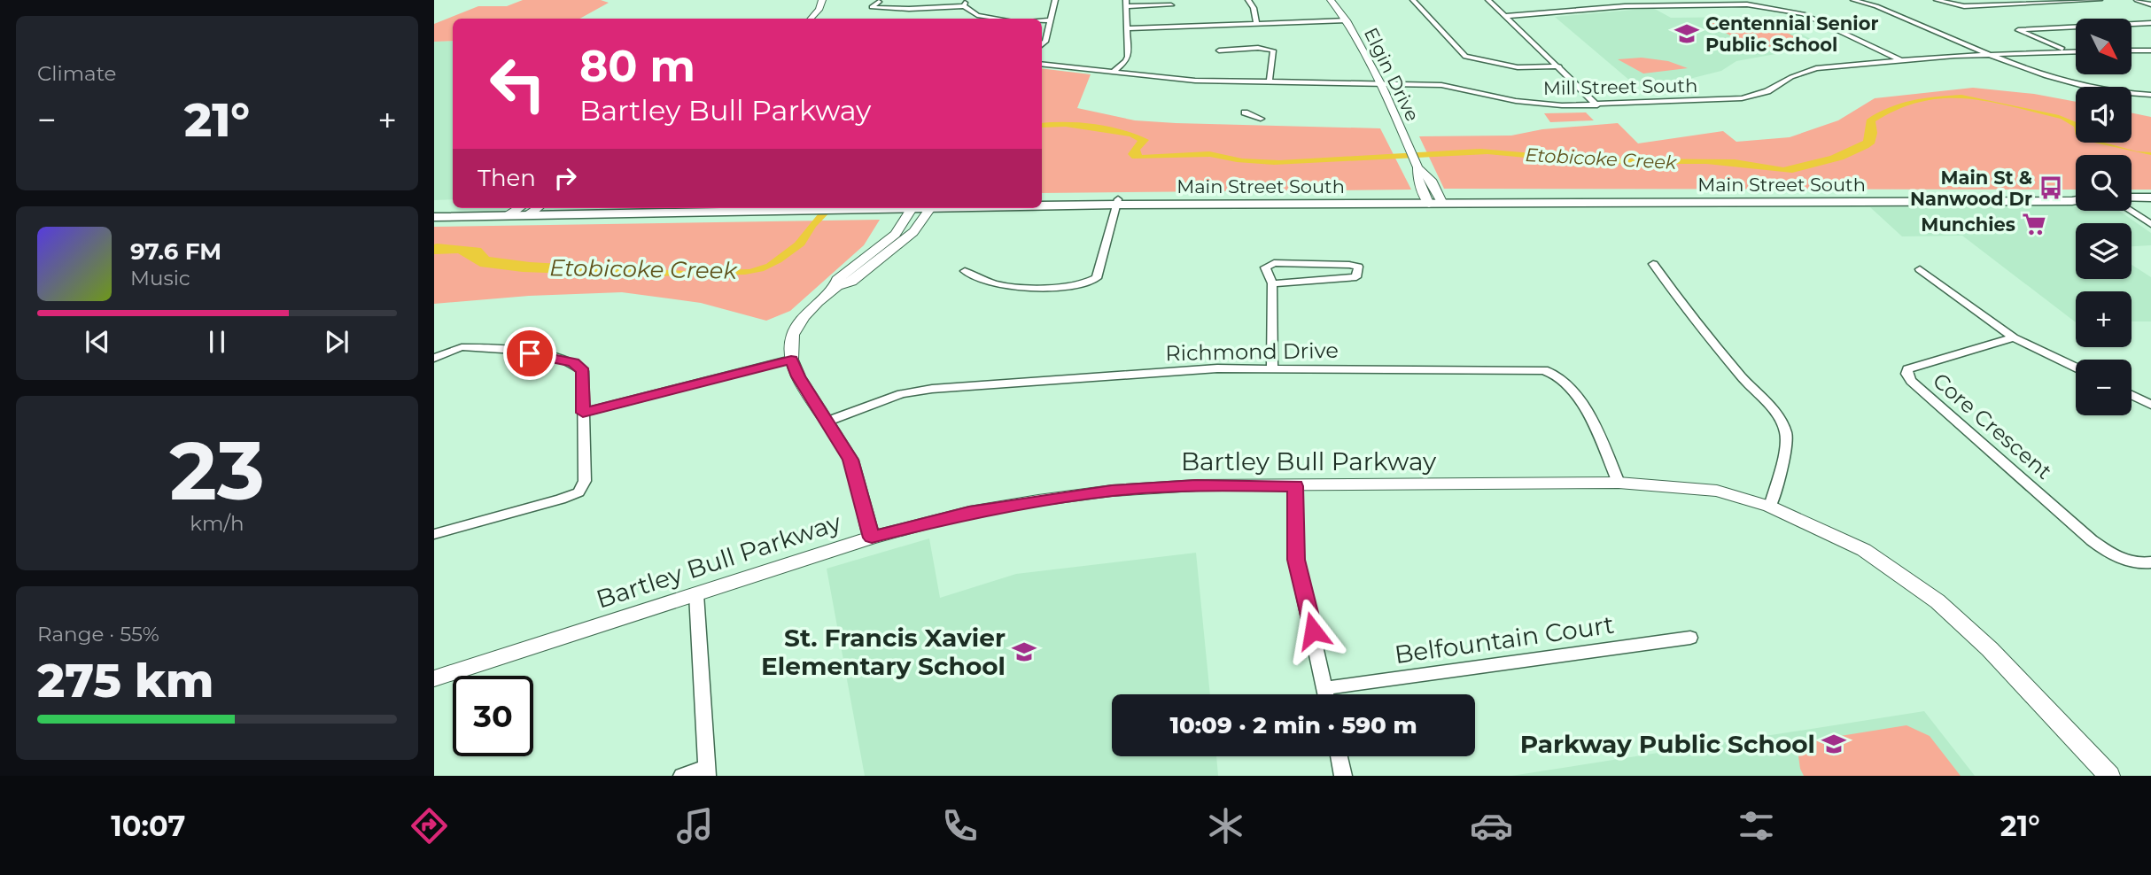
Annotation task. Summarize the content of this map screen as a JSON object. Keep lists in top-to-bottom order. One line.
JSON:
{"streets":{"main road":["Main Street South"],"street":["Elgin Drive","Mill Street South","Richmond Drive","Core Crescent","Bartley Bull Parkway","Belfountain Court"]},"crossings":[["Elgin Drive","Mill Street South"],["Elgin Drive","Main Street South"],["Richmond Drive","Bartley Bull Parkway"]],"water":["Etobicoke Creek"],"places":{"school or university":["Centennial Senior Public School","St. Francis Xavier Elementary School","Parkway Public School"],"bus stop":["Main St & Nanwood Dr"],"supermarket":["Munchies"]},"north":"bottom right","page":{"tile":["Climate",["23","km/h"],["Range · 55%","275 km"]],"map_buttons":["+","−"],"turn":["80 m","Bartley Bull Parkway"],"heat":["−","21°","+"],"then":"Then","song":["97.6 FM","Music"],"limit":"30","trip":"10:09 · 2 min · 590 m","tabs":["10:07","21°"]}}
